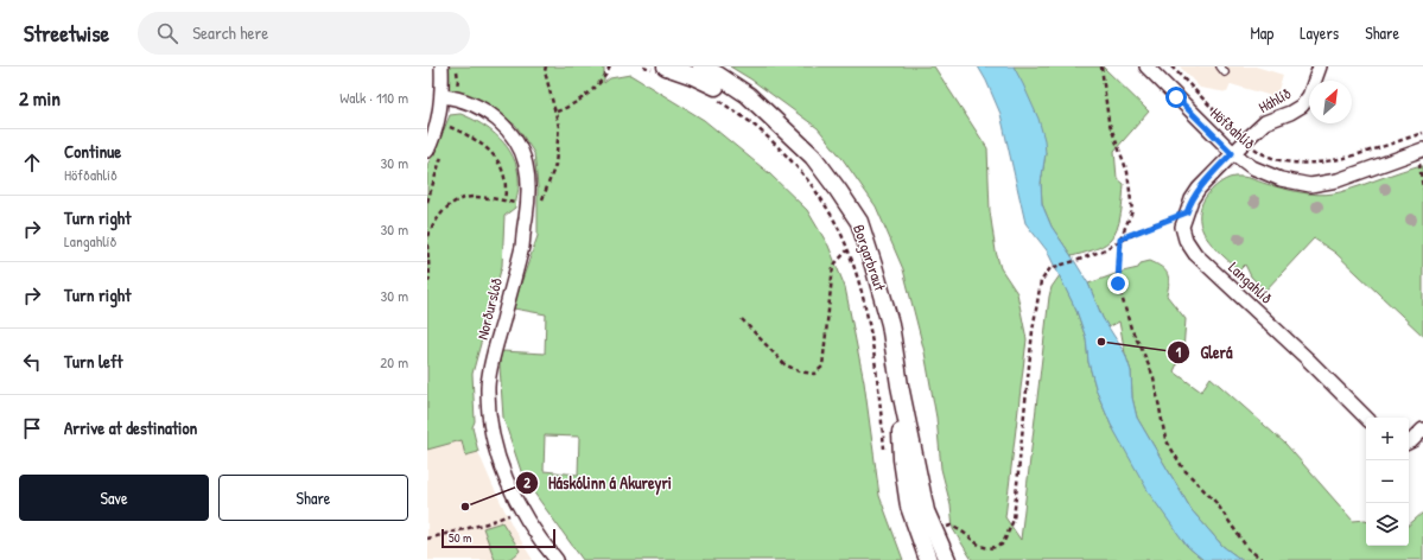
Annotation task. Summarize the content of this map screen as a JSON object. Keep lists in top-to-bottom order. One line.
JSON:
{"streets":{"street":["Háhlíð","Höfðahlíð","Borgarbraut","Langahlíð","Norðurslóð"]},"crossings":[["Háhlíð","Höfðahlíð"],["Háhlíð","Langahlíð"],["Höfðahlíð","Langahlíð"]],"places":["Glerá","Háskólinn á Akureyri"],"scale_bar":"50 m","north":"top right","page":{"header":"Streetwise","search":"Search here","nav":["Map","Layers","Share"],"heading":["2 min","Walk · 110 m"],"list":[["Continue","Höfðahlíð","30 m"],["Turn right","Langahlíð","30 m"],["Turn right","30 m"],["Turn left","20 m"],"Arrive at destination"],"map_buttons":["+","−"],"buttons":["Save","Share"],"scale":"50 m"}}
